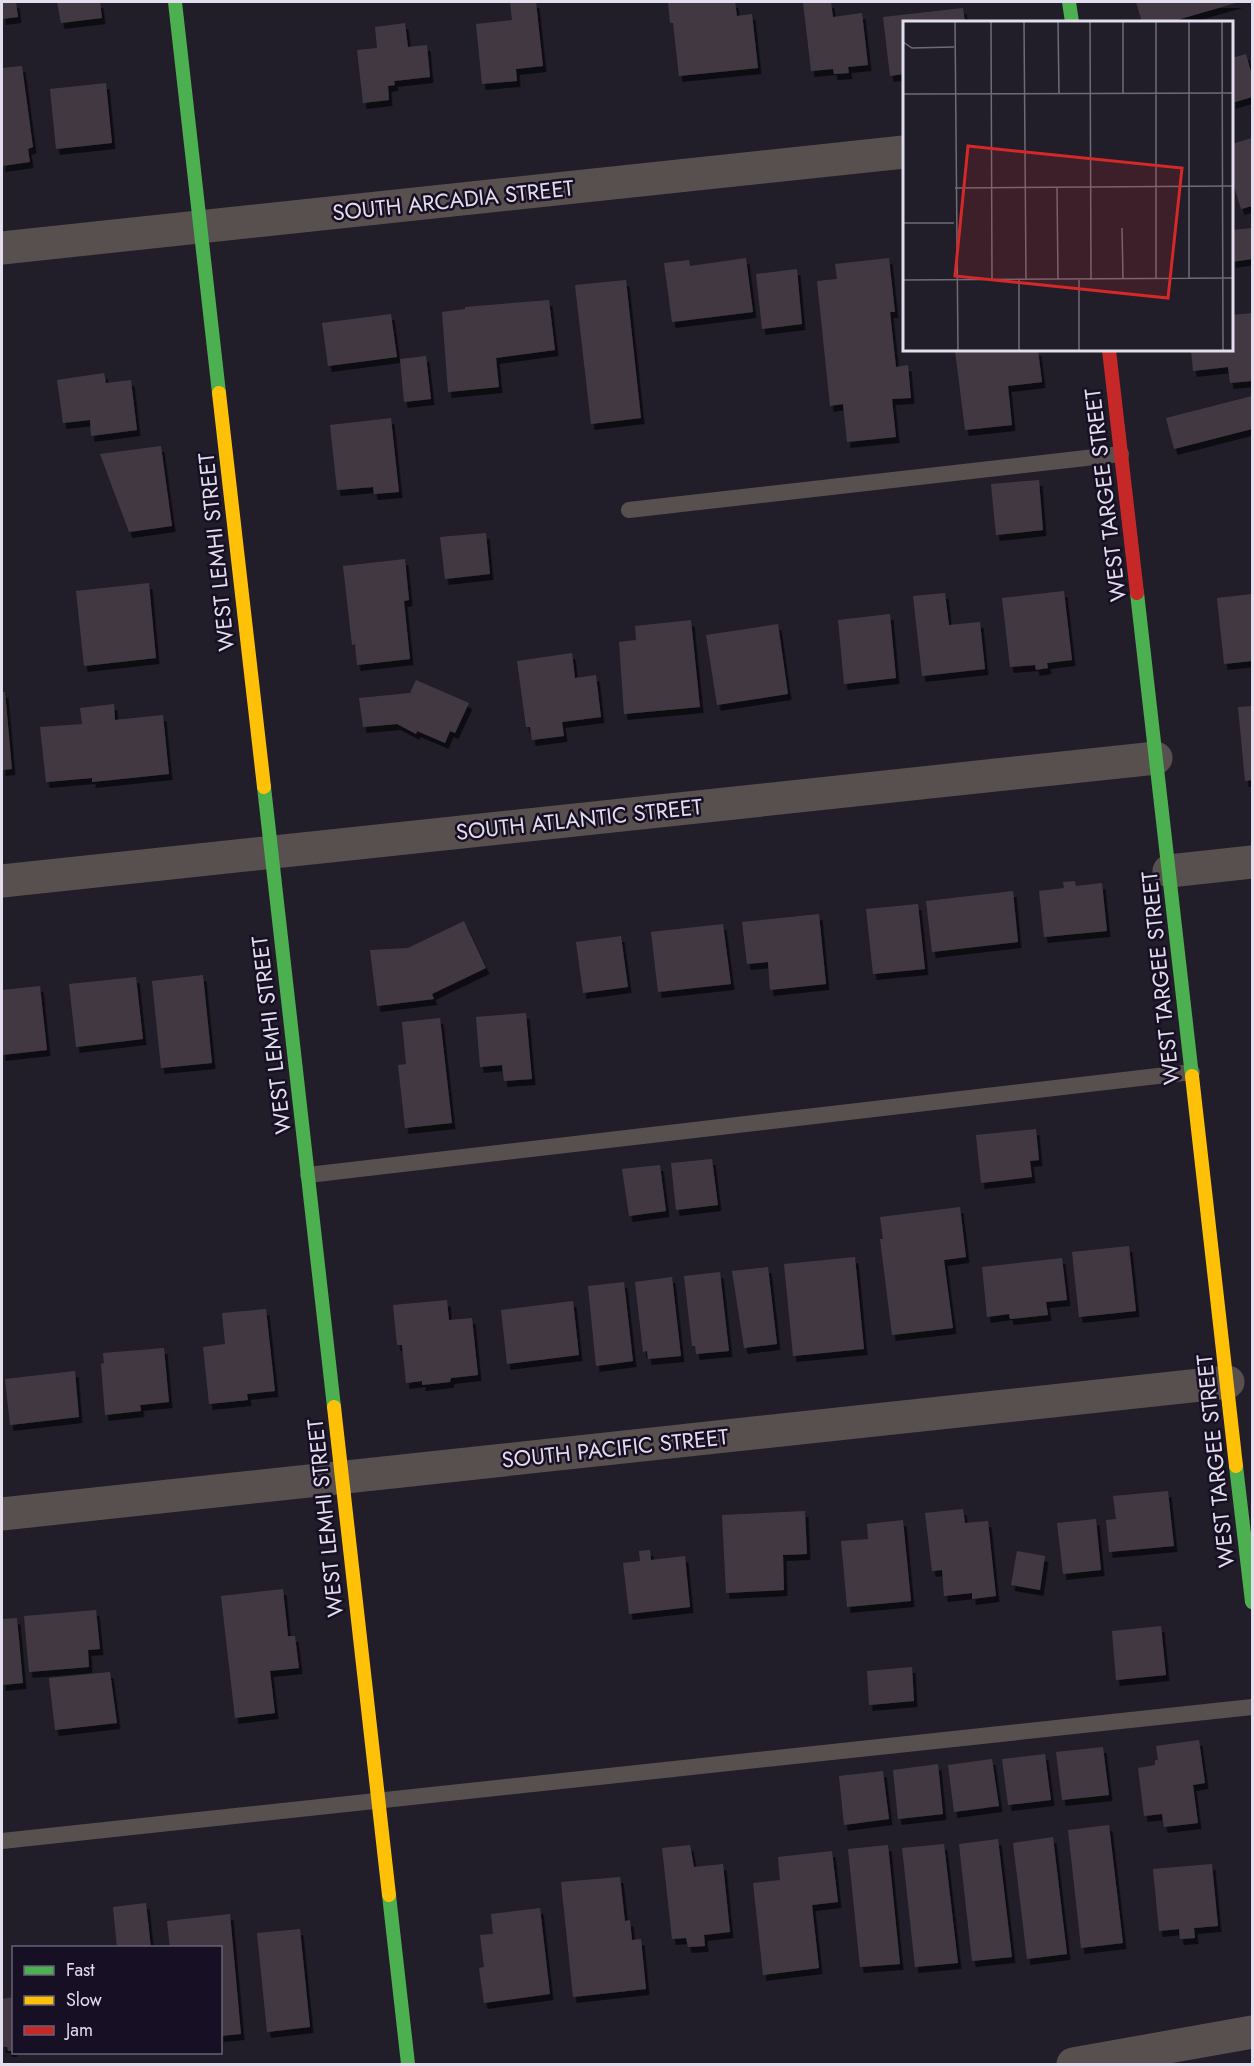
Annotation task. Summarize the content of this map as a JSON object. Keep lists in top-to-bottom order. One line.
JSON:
{"streets":{"street":["SOUTH ARCADIA STREET","WEST TARGEE STREET","WEST LEMHI STREET","SOUTH ATLANTIC STREET","SOUTH PACIFIC STREET"]},"crossings":[["SOUTH ARCADIA STREET","WEST LEMHI STREET"],["WEST TARGEE STREET","SOUTH ATLANTIC STREET"],["WEST TARGEE STREET","SOUTH PACIFIC STREET"],["WEST LEMHI STREET","SOUTH ATLANTIC STREET"],["WEST LEMHI STREET","SOUTH PACIFIC STREET"]],"legend":["Fast","Slow","Jam"]}
